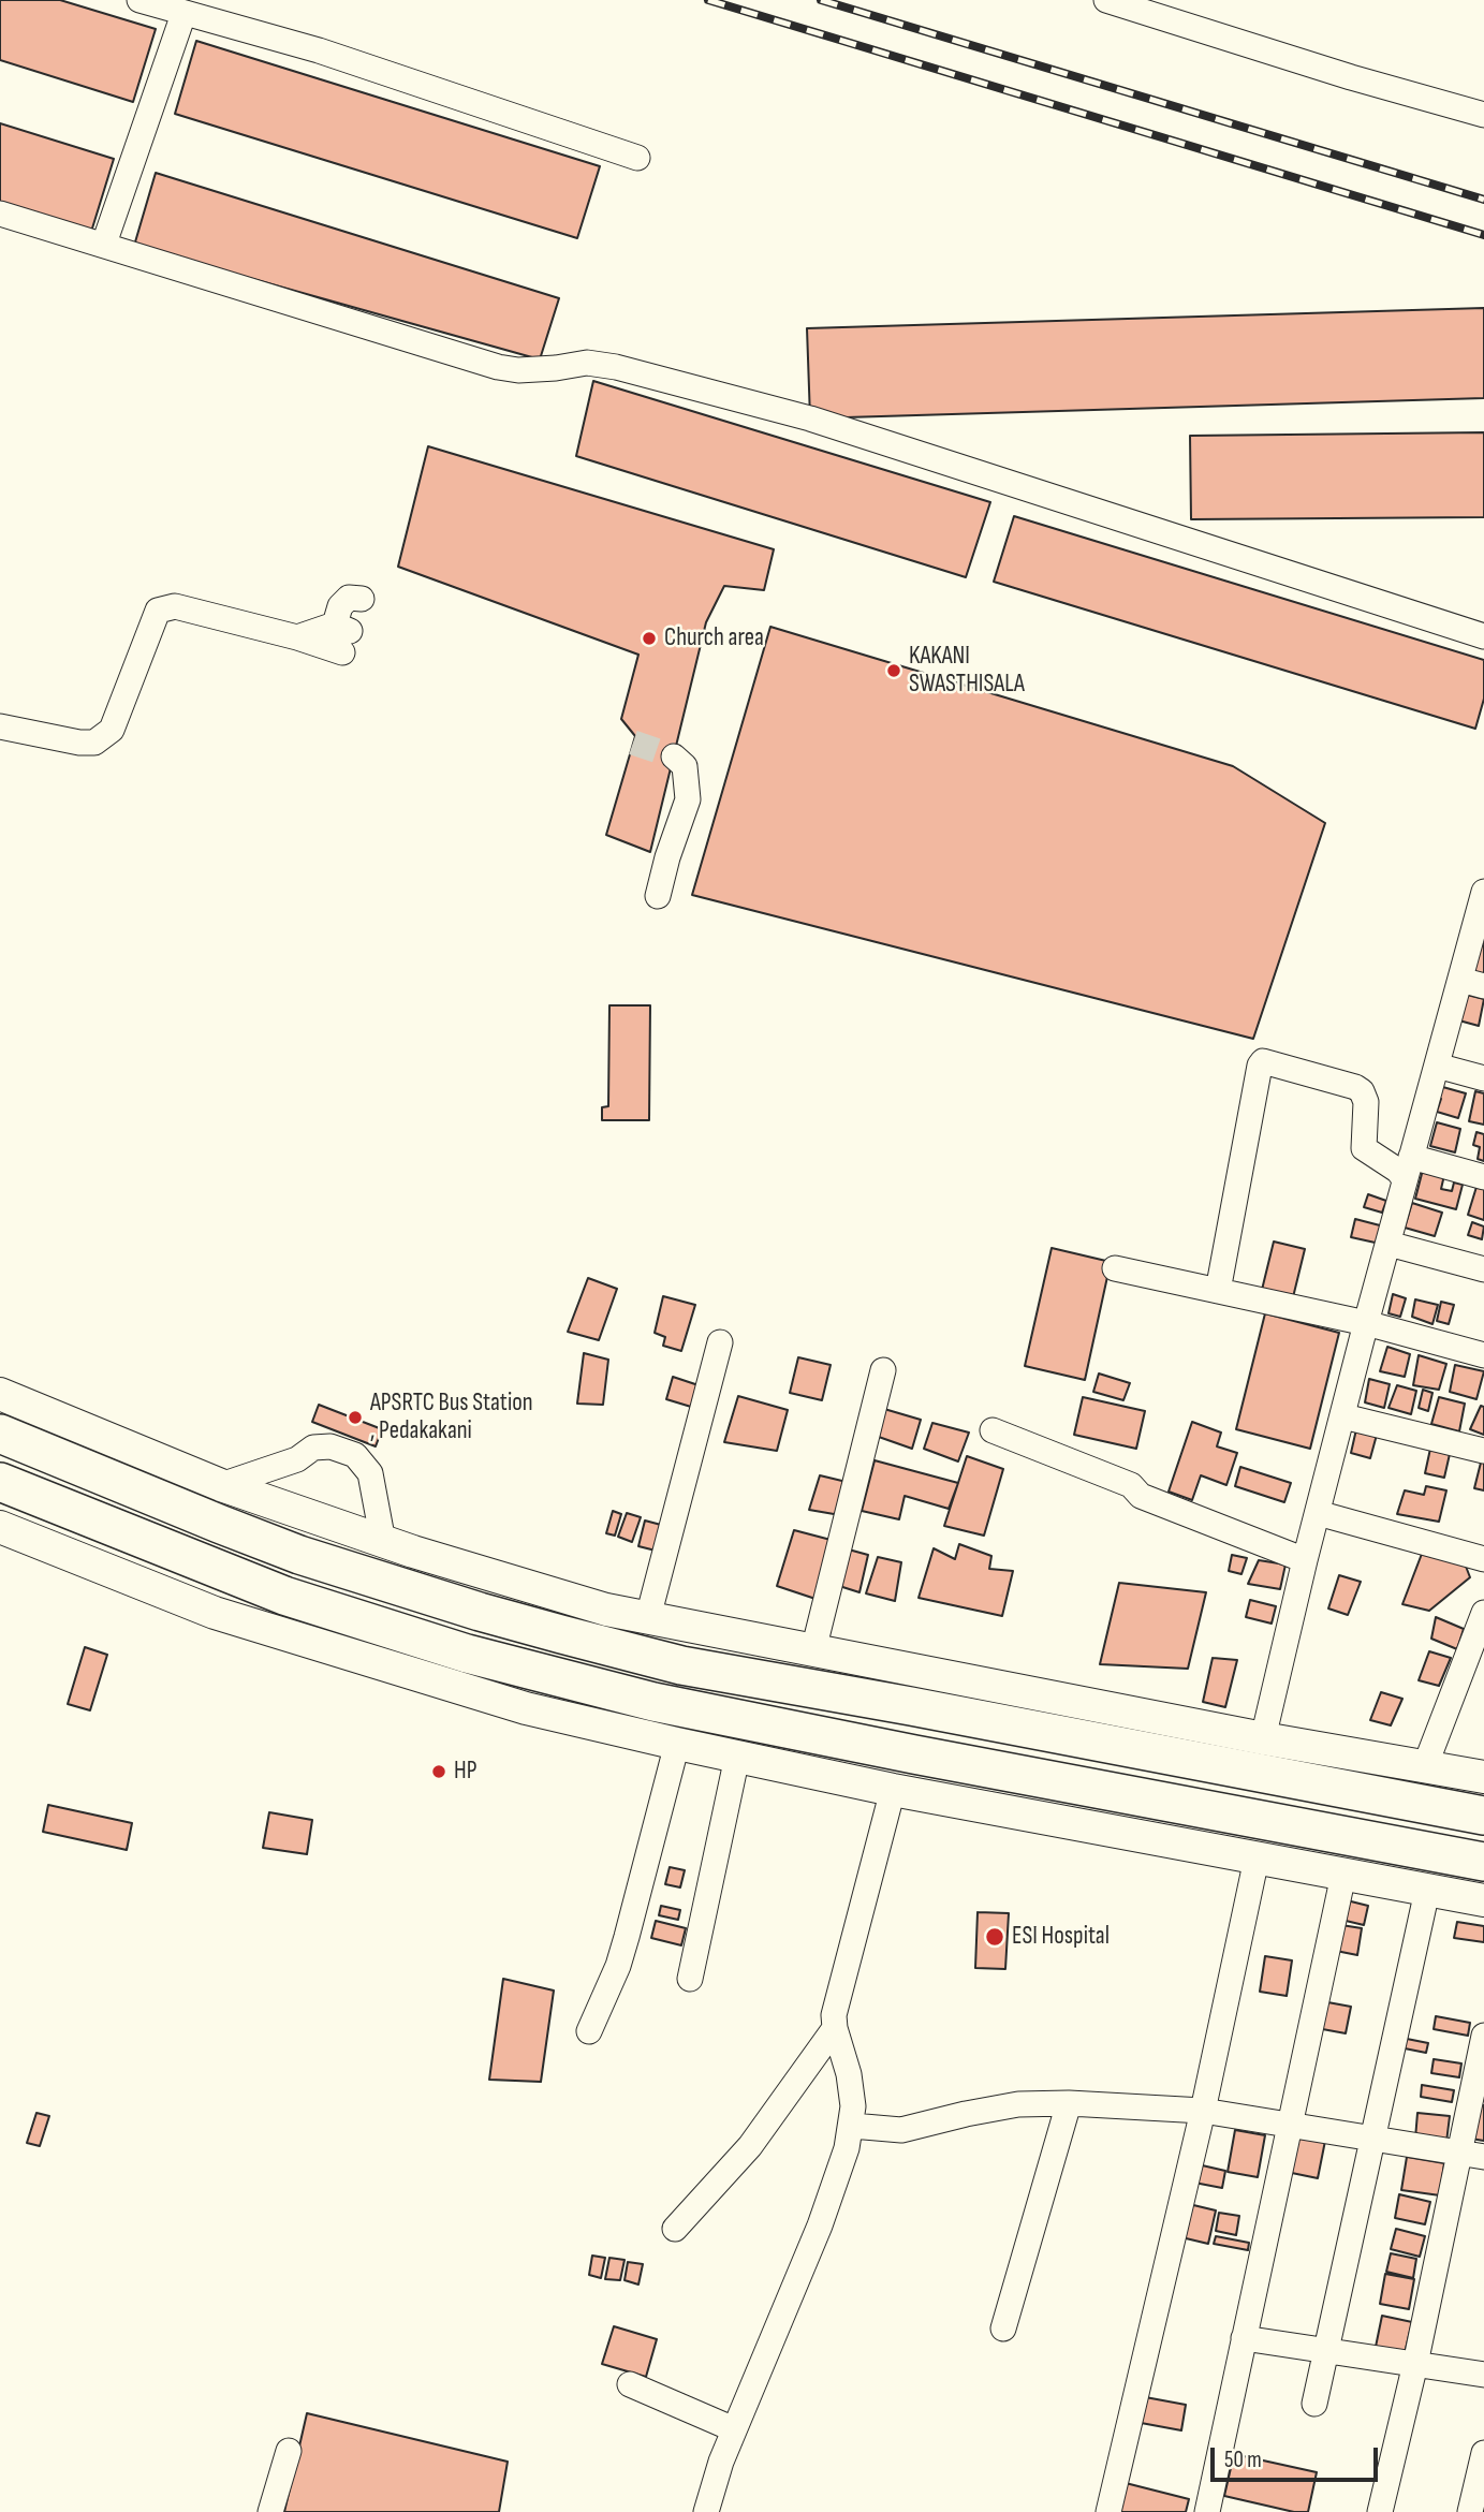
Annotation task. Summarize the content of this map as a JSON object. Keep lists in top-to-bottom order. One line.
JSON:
{"places":["Church area","KAKANI SWASTHISALA","APSRTC Bus Station , Pedakakani","HP","ESI Hospital"],"scale_bar":"50 m"}
